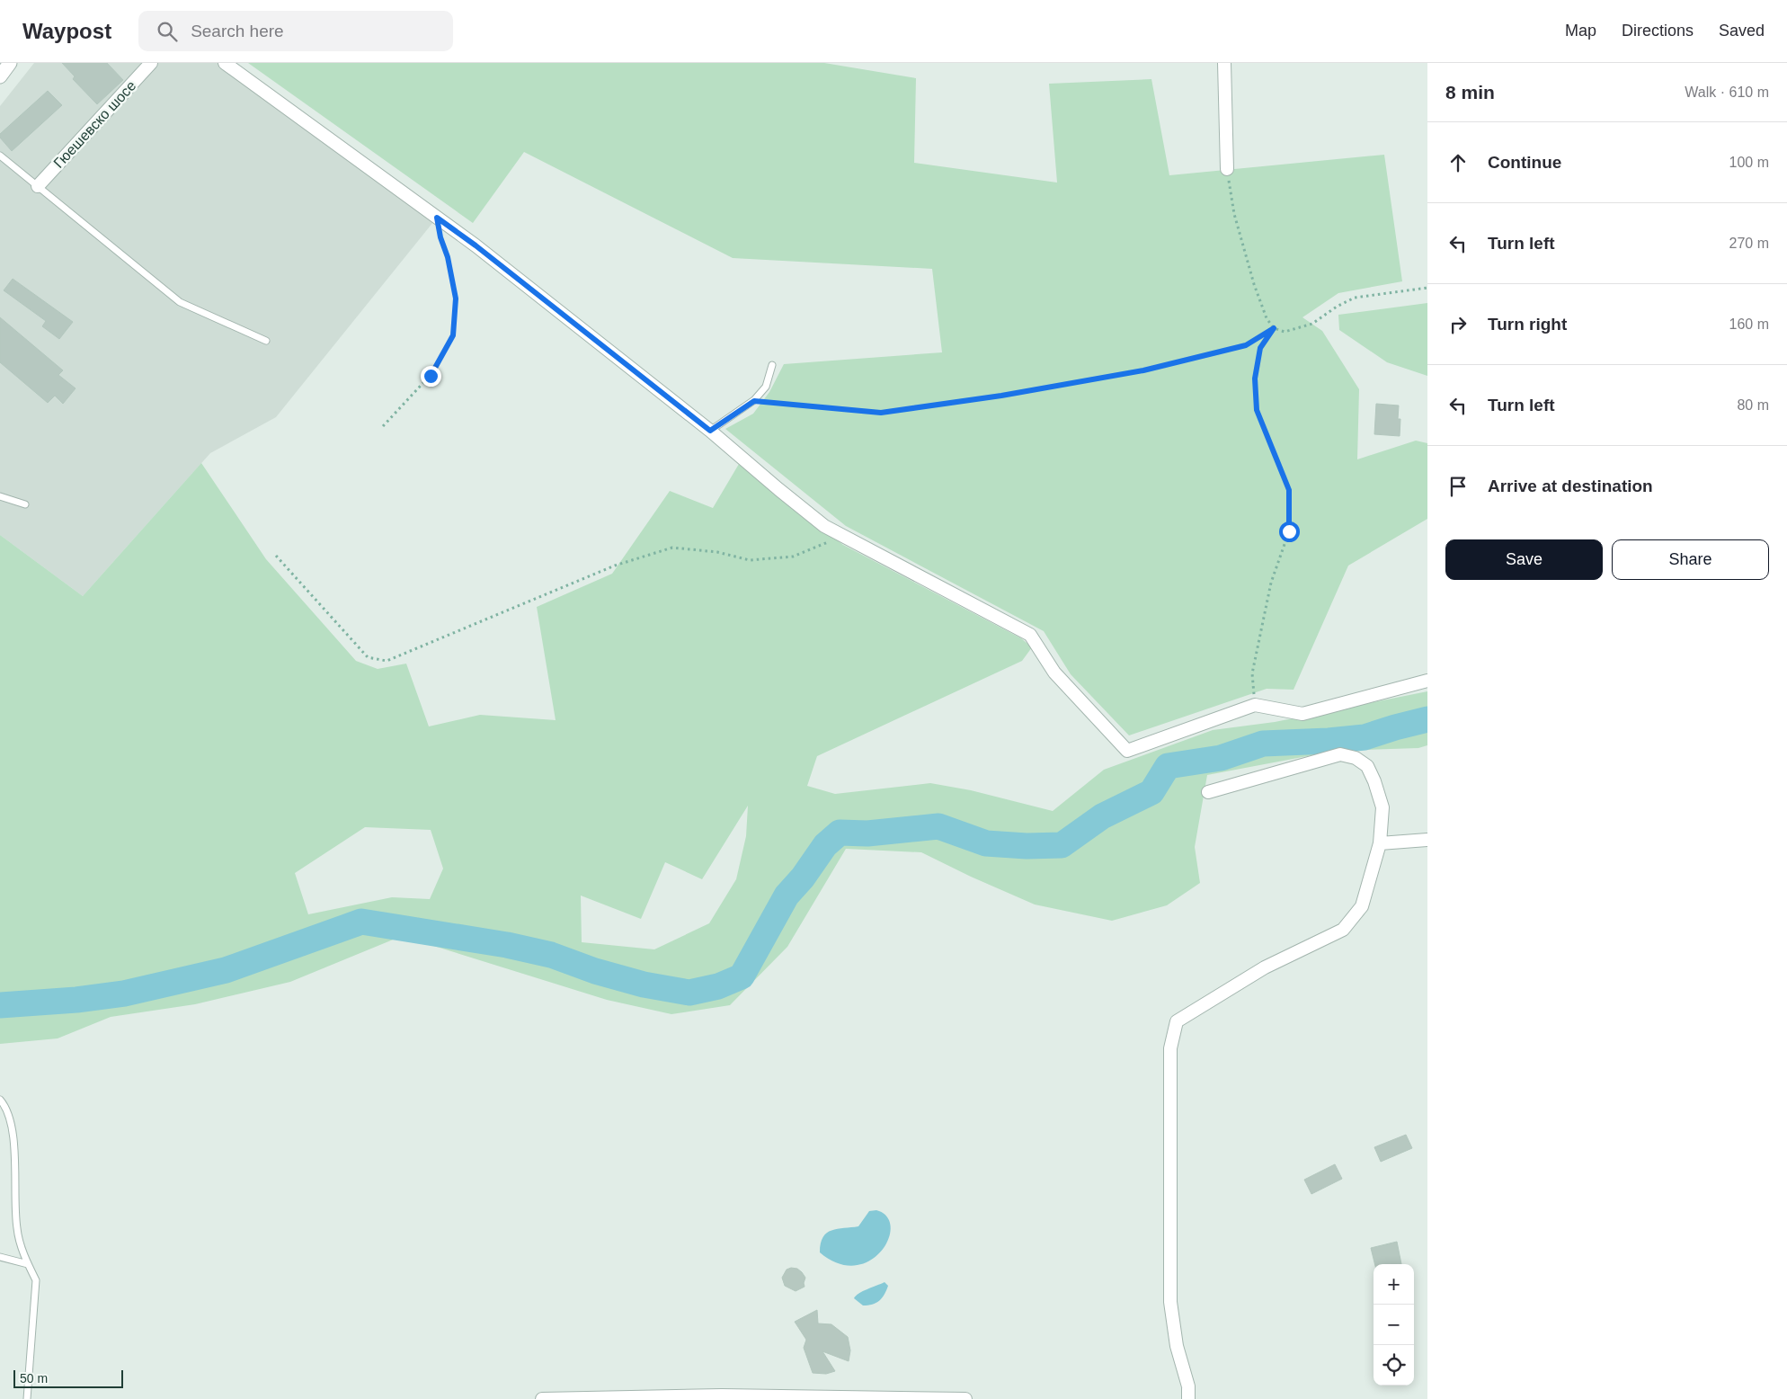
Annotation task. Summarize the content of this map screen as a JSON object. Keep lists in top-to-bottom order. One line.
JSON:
{"streets":{"street":["Гюешевско шосе"]},"scale_bar":"50 m","page":{"header":"Waypost","search":"Search here","nav":["Map","Directions","Saved"],"heading":["8 min","Walk · 610 m"],"list":[["Continue","100 m"],["Turn left","270 m"],["Turn right","160 m"],["Turn left","80 m"],"Arrive at destination"],"buttons":["Save","Share"],"map_buttons":["+","−"],"scale":"50 m"}}
